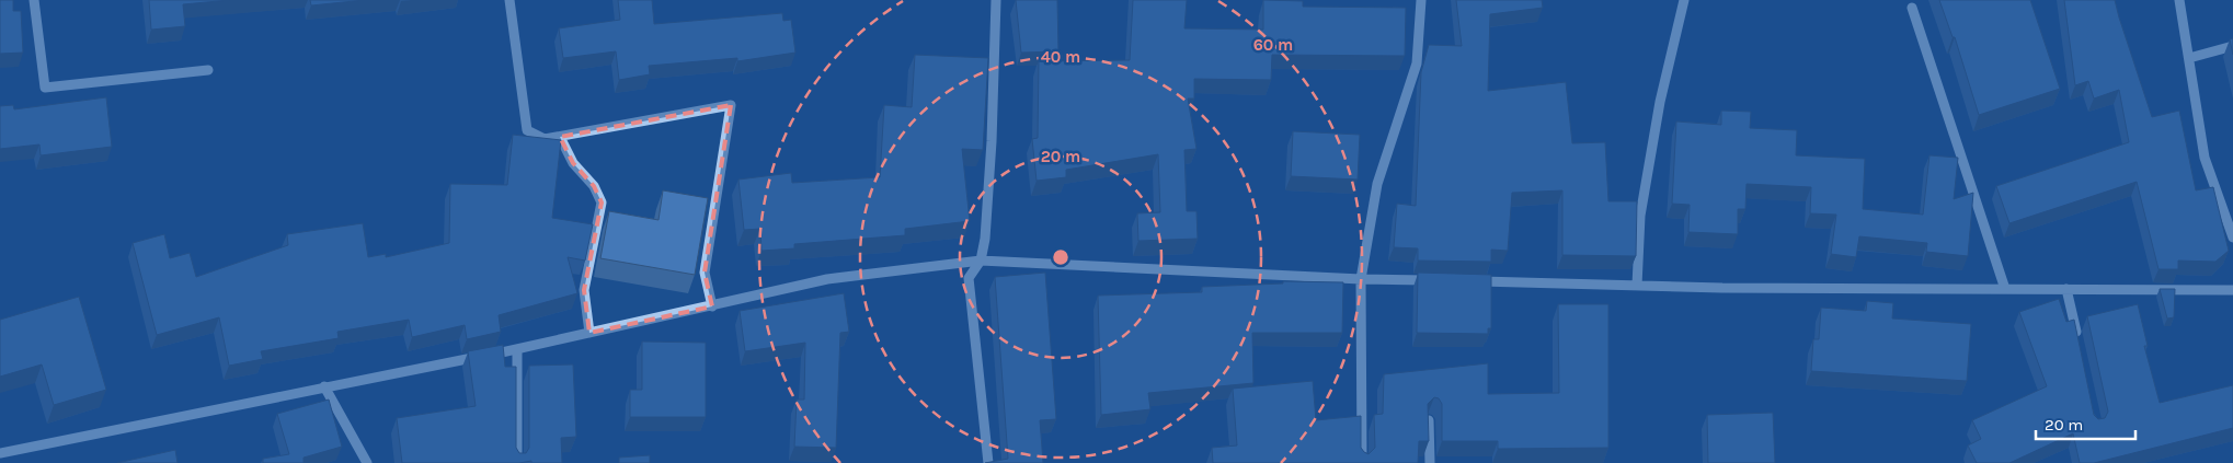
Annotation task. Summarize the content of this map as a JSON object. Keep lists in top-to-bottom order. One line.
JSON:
{"scale_bar":"20 m","rings":["60 m","40 m","20 m"]}
